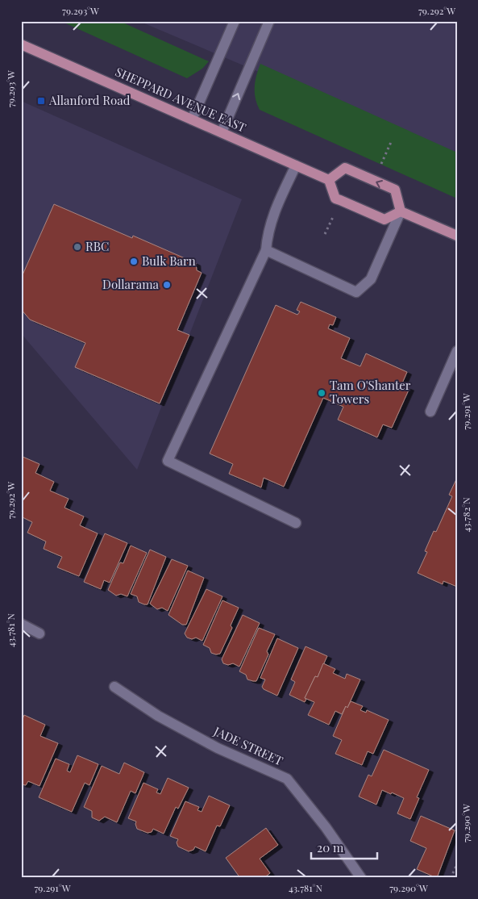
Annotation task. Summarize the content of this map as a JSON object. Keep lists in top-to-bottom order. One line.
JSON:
{"streets":{"main road":["SHEPPARD AVENUE EAST"],"street":["JADE STREET"]},"places":{"transit":["Allanford Road"],"other":["RBC","Bulk Barn","Dollarama","Tam O'Shanter Towers"]},"scale_bar":"20 m","coordinates":["79.293°W","79.292°W","79.291°W","43.782°N","43.781°N","79.290°W"]}
